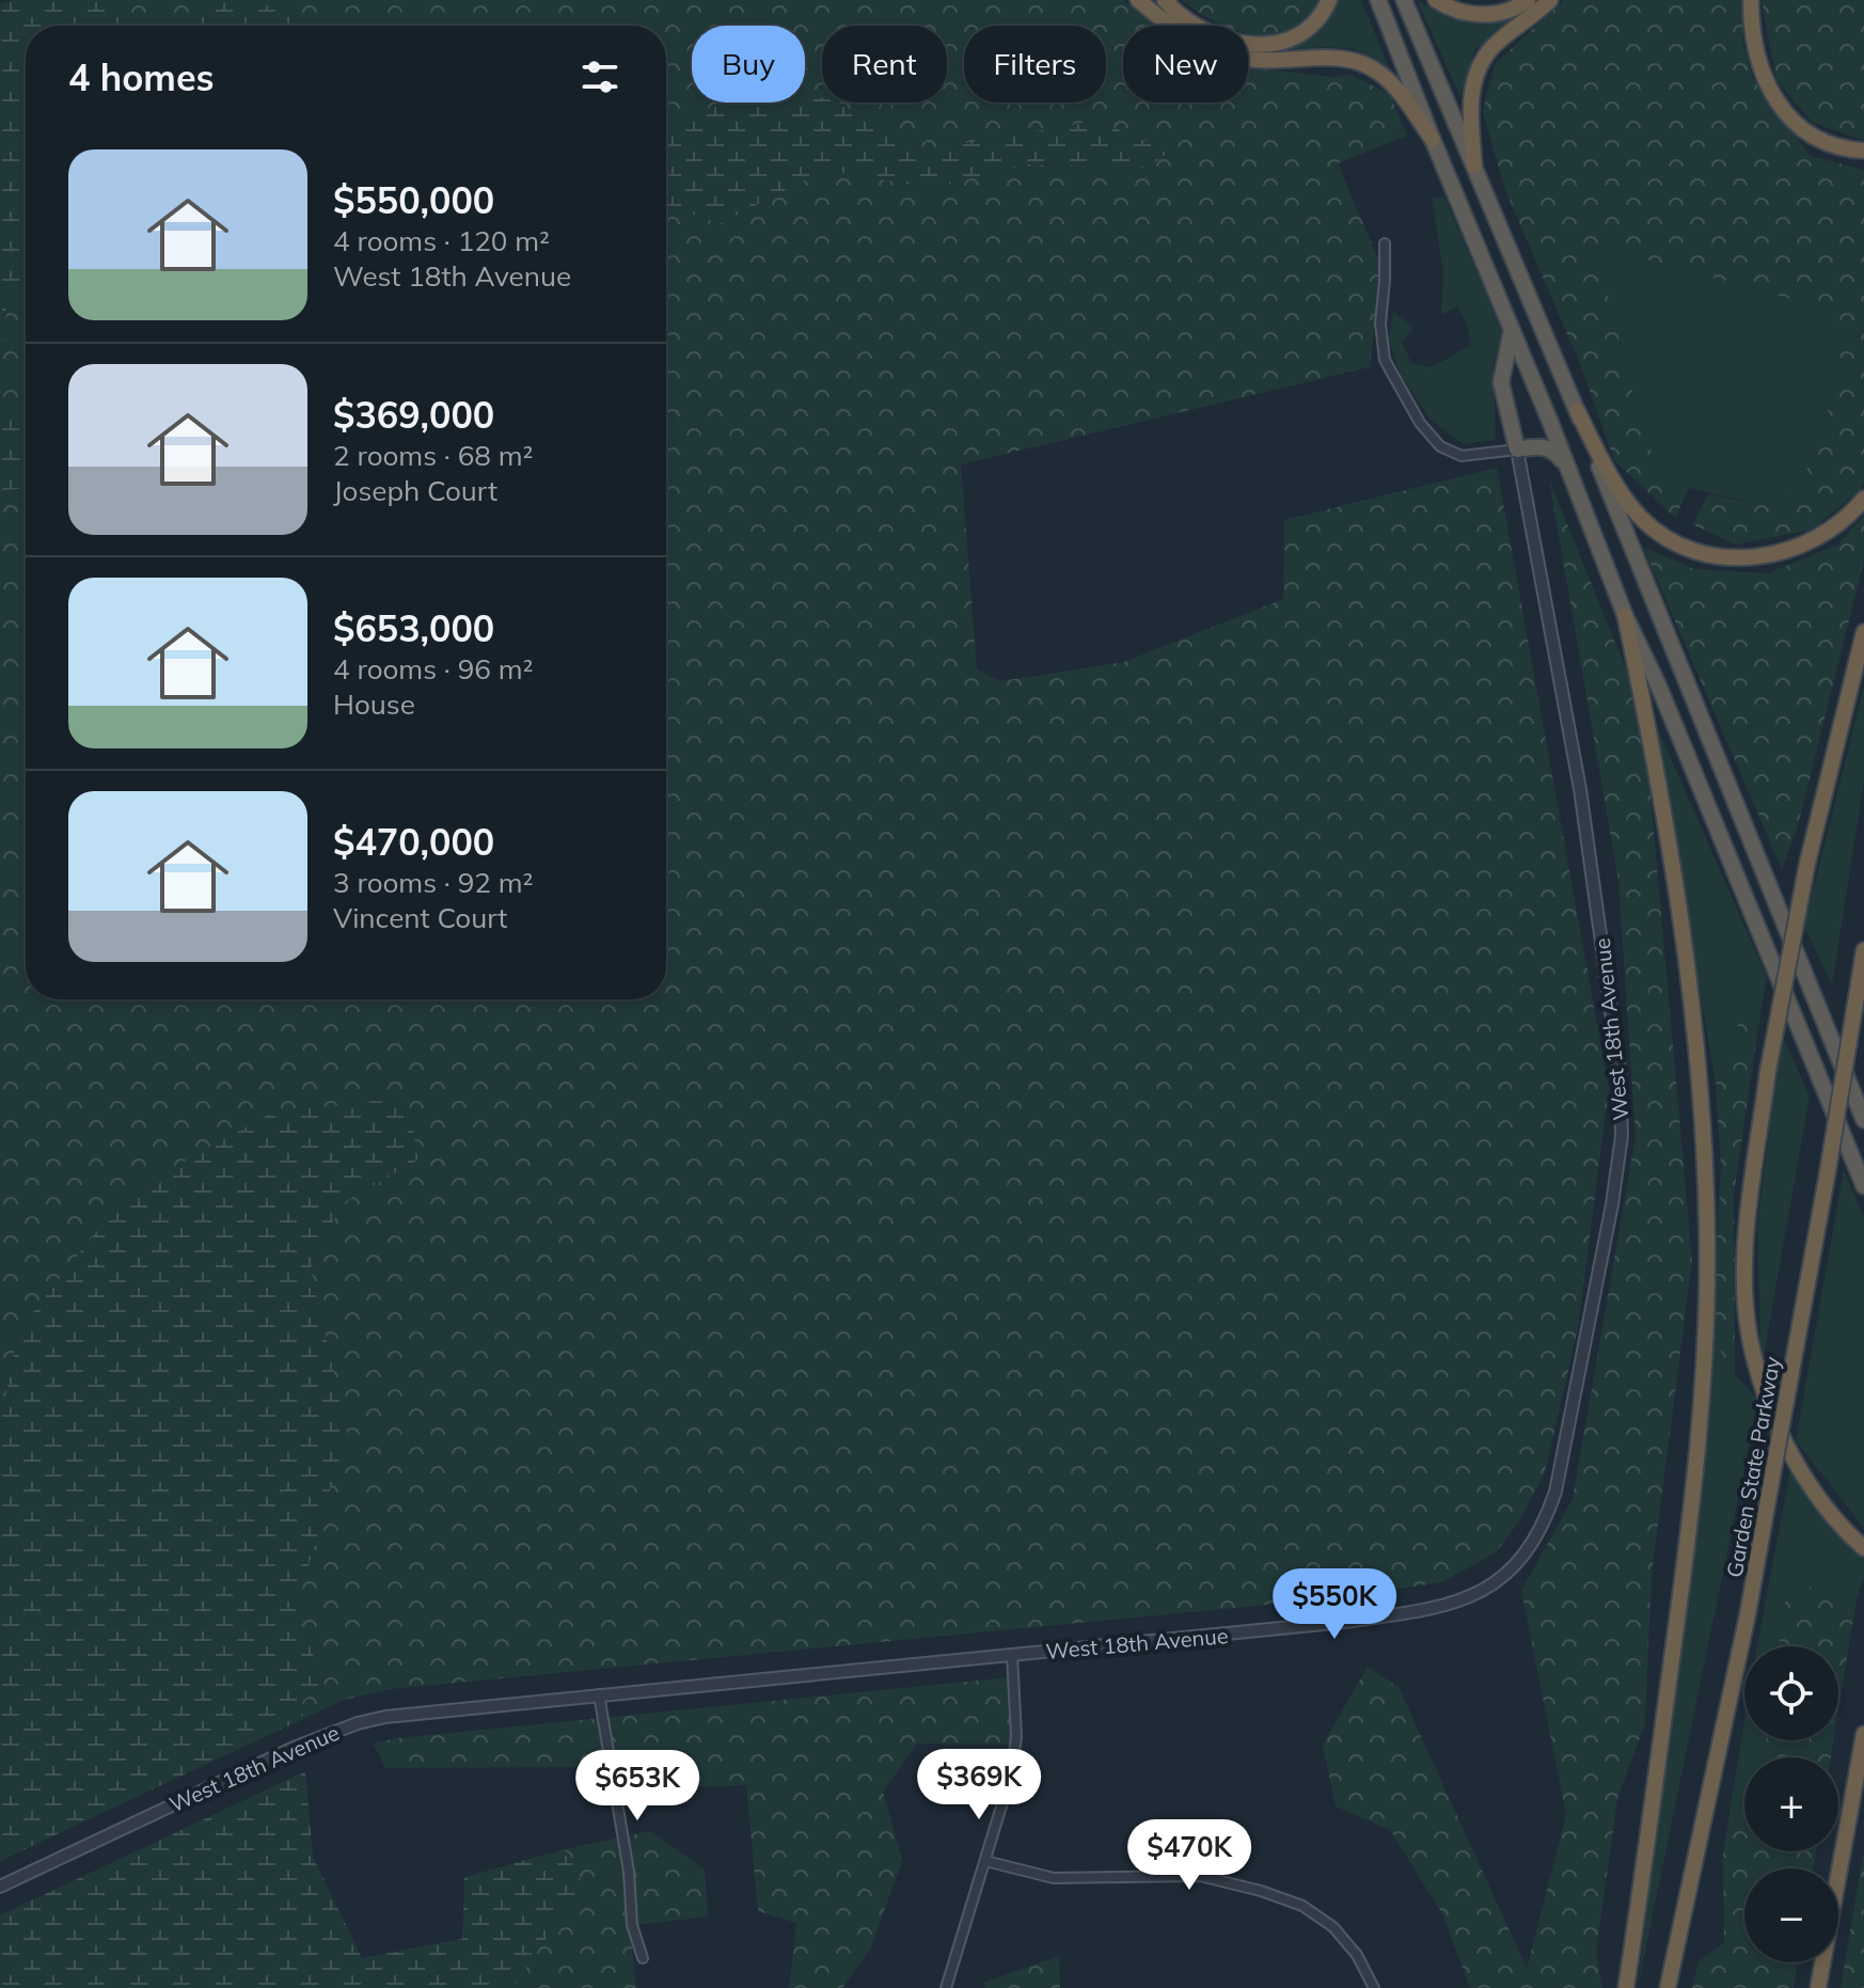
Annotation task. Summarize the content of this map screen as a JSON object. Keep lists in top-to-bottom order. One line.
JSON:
{"streets":{"highway":["Garden State Parkway"],"street":["West 18th Avenue"]},"page":{"chip":["Buy","Rent","Filters","New"],"heading":"4 homes","list":[{"name":"$550,000","note":"4 rooms · 120 m² · West 18th Avenue"},{"name":"$369,000","note":"2 rooms · 68 m² · Joseph Court"},{"name":"$653,000","note":"4 rooms · 96 m² · House"},{"name":"$470,000","note":"3 rooms · 92 m² · Vincent Court"}],"price":["$550K","$369K","$653K","$470K"],"map_buttons":["+","−"]}}
